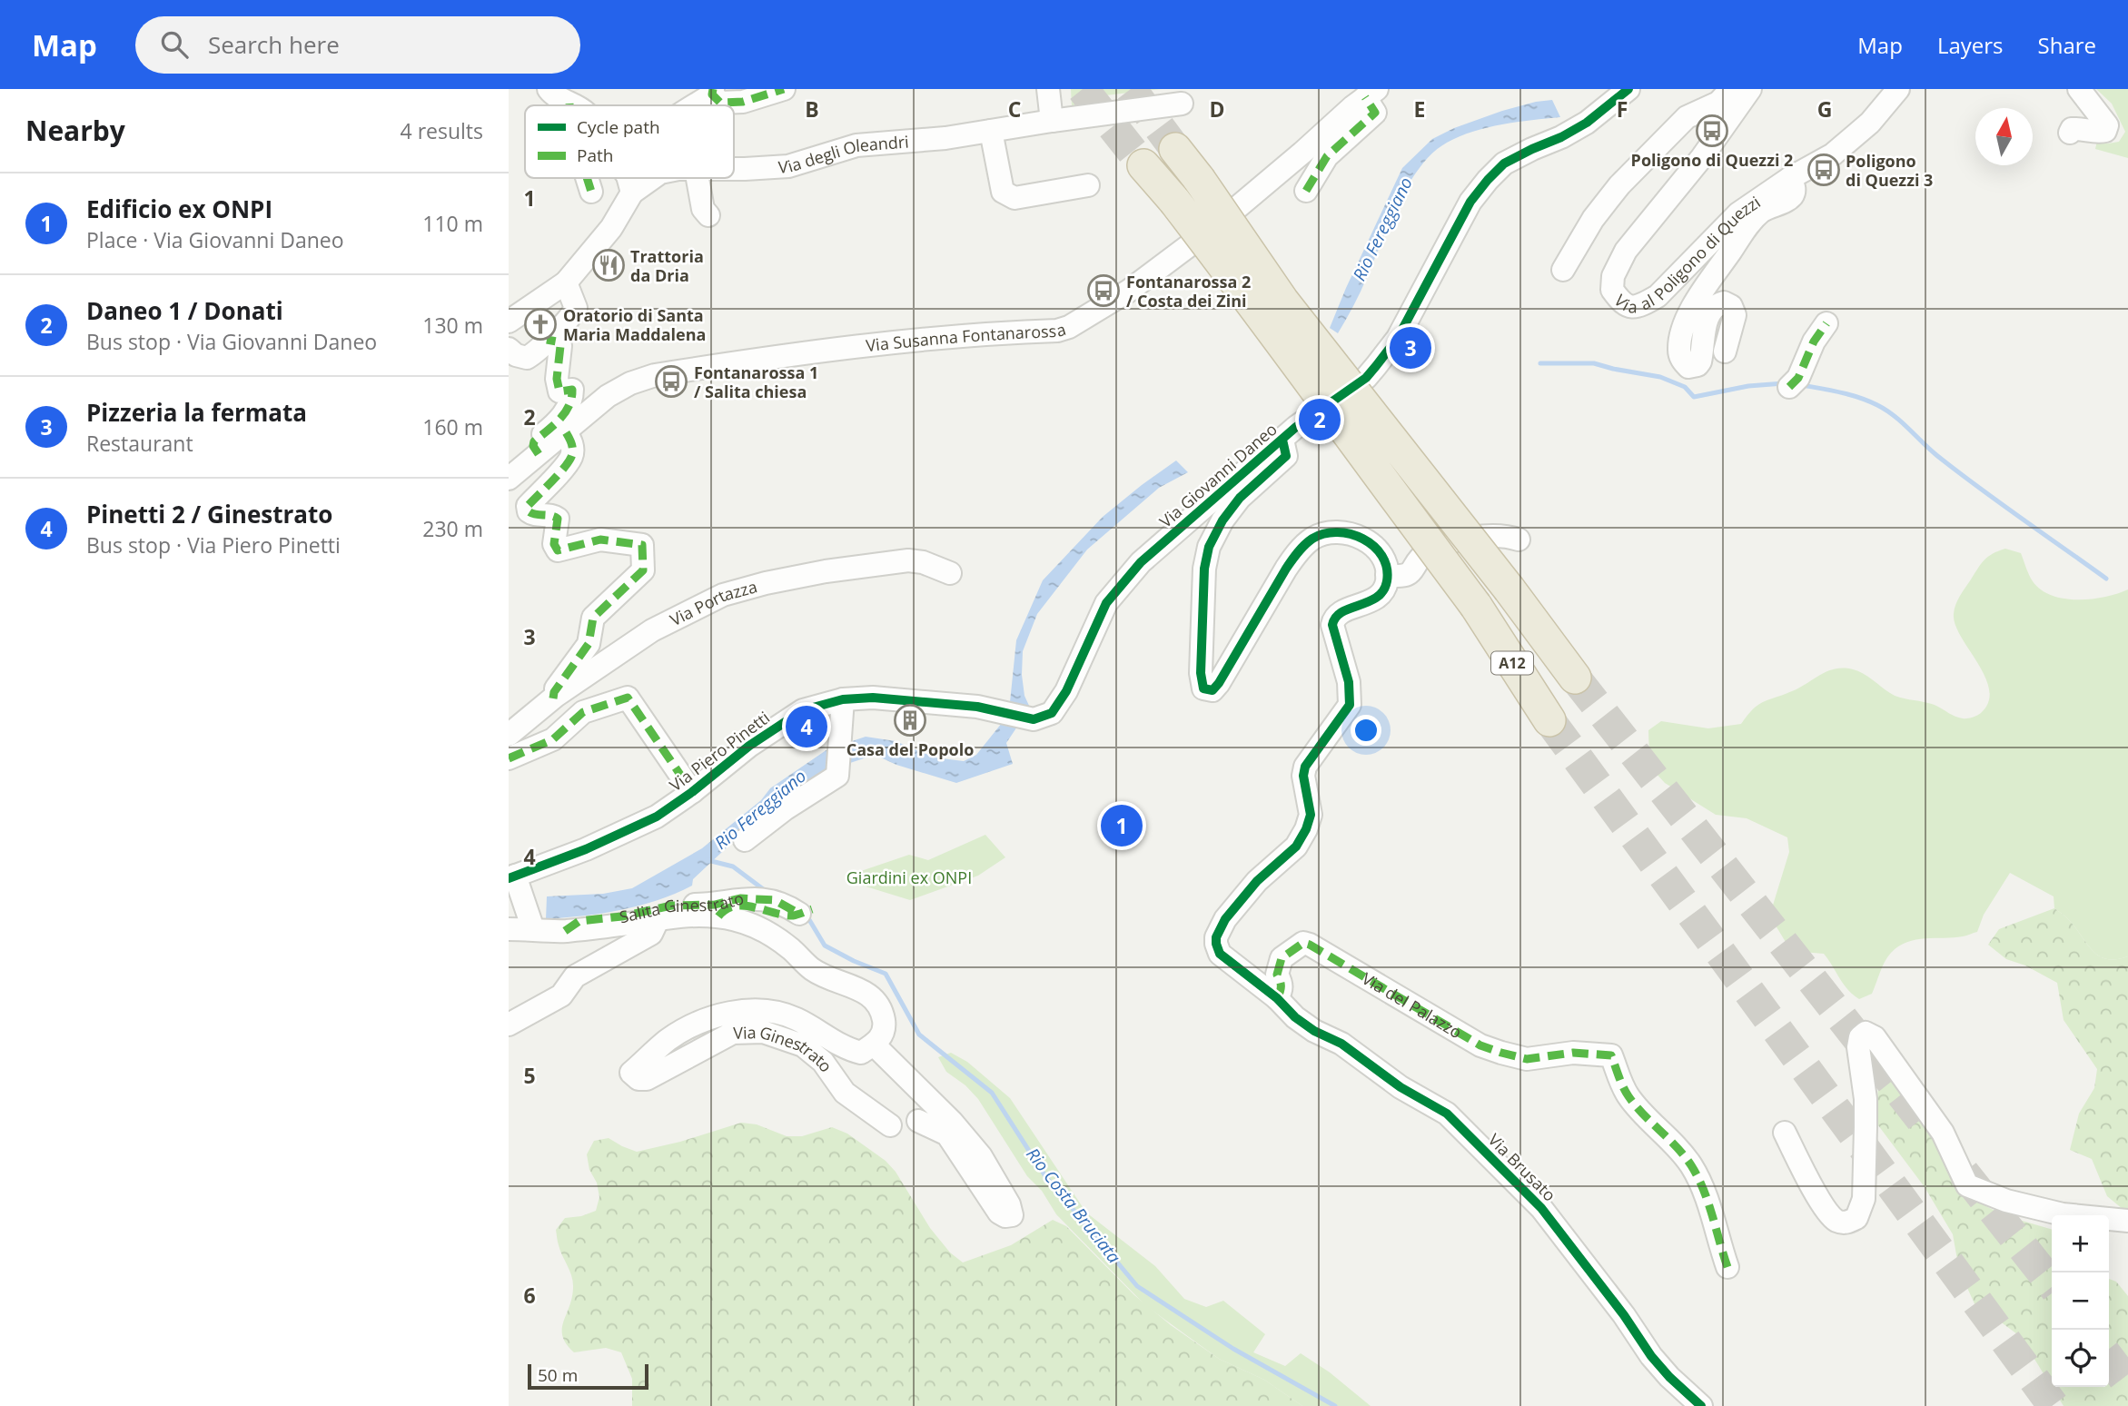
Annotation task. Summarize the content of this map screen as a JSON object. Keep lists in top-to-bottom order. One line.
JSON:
{"streets":{"highway":["A12"],"street":["Via degli Oleandri","Via al Poligono di Quezzi","Via Susanna Fontanarossa","Via Giovanni Daneo","Via Portazza","Via Piero Pinetti","Salita Ginestrato","Via del Palazzo","Via Ginestrato","Via Brusato"]},"crossings":[["Via Giovanni Daneo","Via Piero Pinetti"],["Via del Palazzo","Via Brusato"]],"water":["Rio Fereggiano","Rio Costa Bruciata"],"parks":["Giardini ex ONPI"],"places":{"bus stop":["Poligono di Quezzi 2","Poligono di Quezzi 3","Fontanarossa 2 / Costa dei Zini","Fontanarossa 1 / Salita chiesa"],"restaurant":["Trattoria da Dria"],"church":["Oratorio di Santa Maria Maddalena"],"building":["Casa del Popolo"]},"legend":["Cycle path","Path"],"scale_bar":"50 m","north":"top","page":{"header":"Map","search":"Search here","nav":["Map","Layers","Share"],"heading":["Nearby","4 results"],"list":[{"mark":"1","name":"Edificio ex ONPI","note":"Place · Via Giovanni Daneo","value":"110 m"},{"mark":"2","name":"Daneo 1 / Donati","note":"Bus stop · Via Giovanni Daneo","value":"130 m"},{"mark":"3","name":"Pizzeria la fermata","note":"Restaurant","value":"160 m"},{"mark":"4","name":"Pinetti 2 / Ginestrato","note":"Bus stop · Via Piero Pinetti","value":"230 m"}],"pins":["3","2","4","1"],"map_buttons":["+","−"],"scale":"50 m"},"grid":{"columns":["B","C","D","E","F","G"],"rows":["1","2","3","4","5","6"]}}
